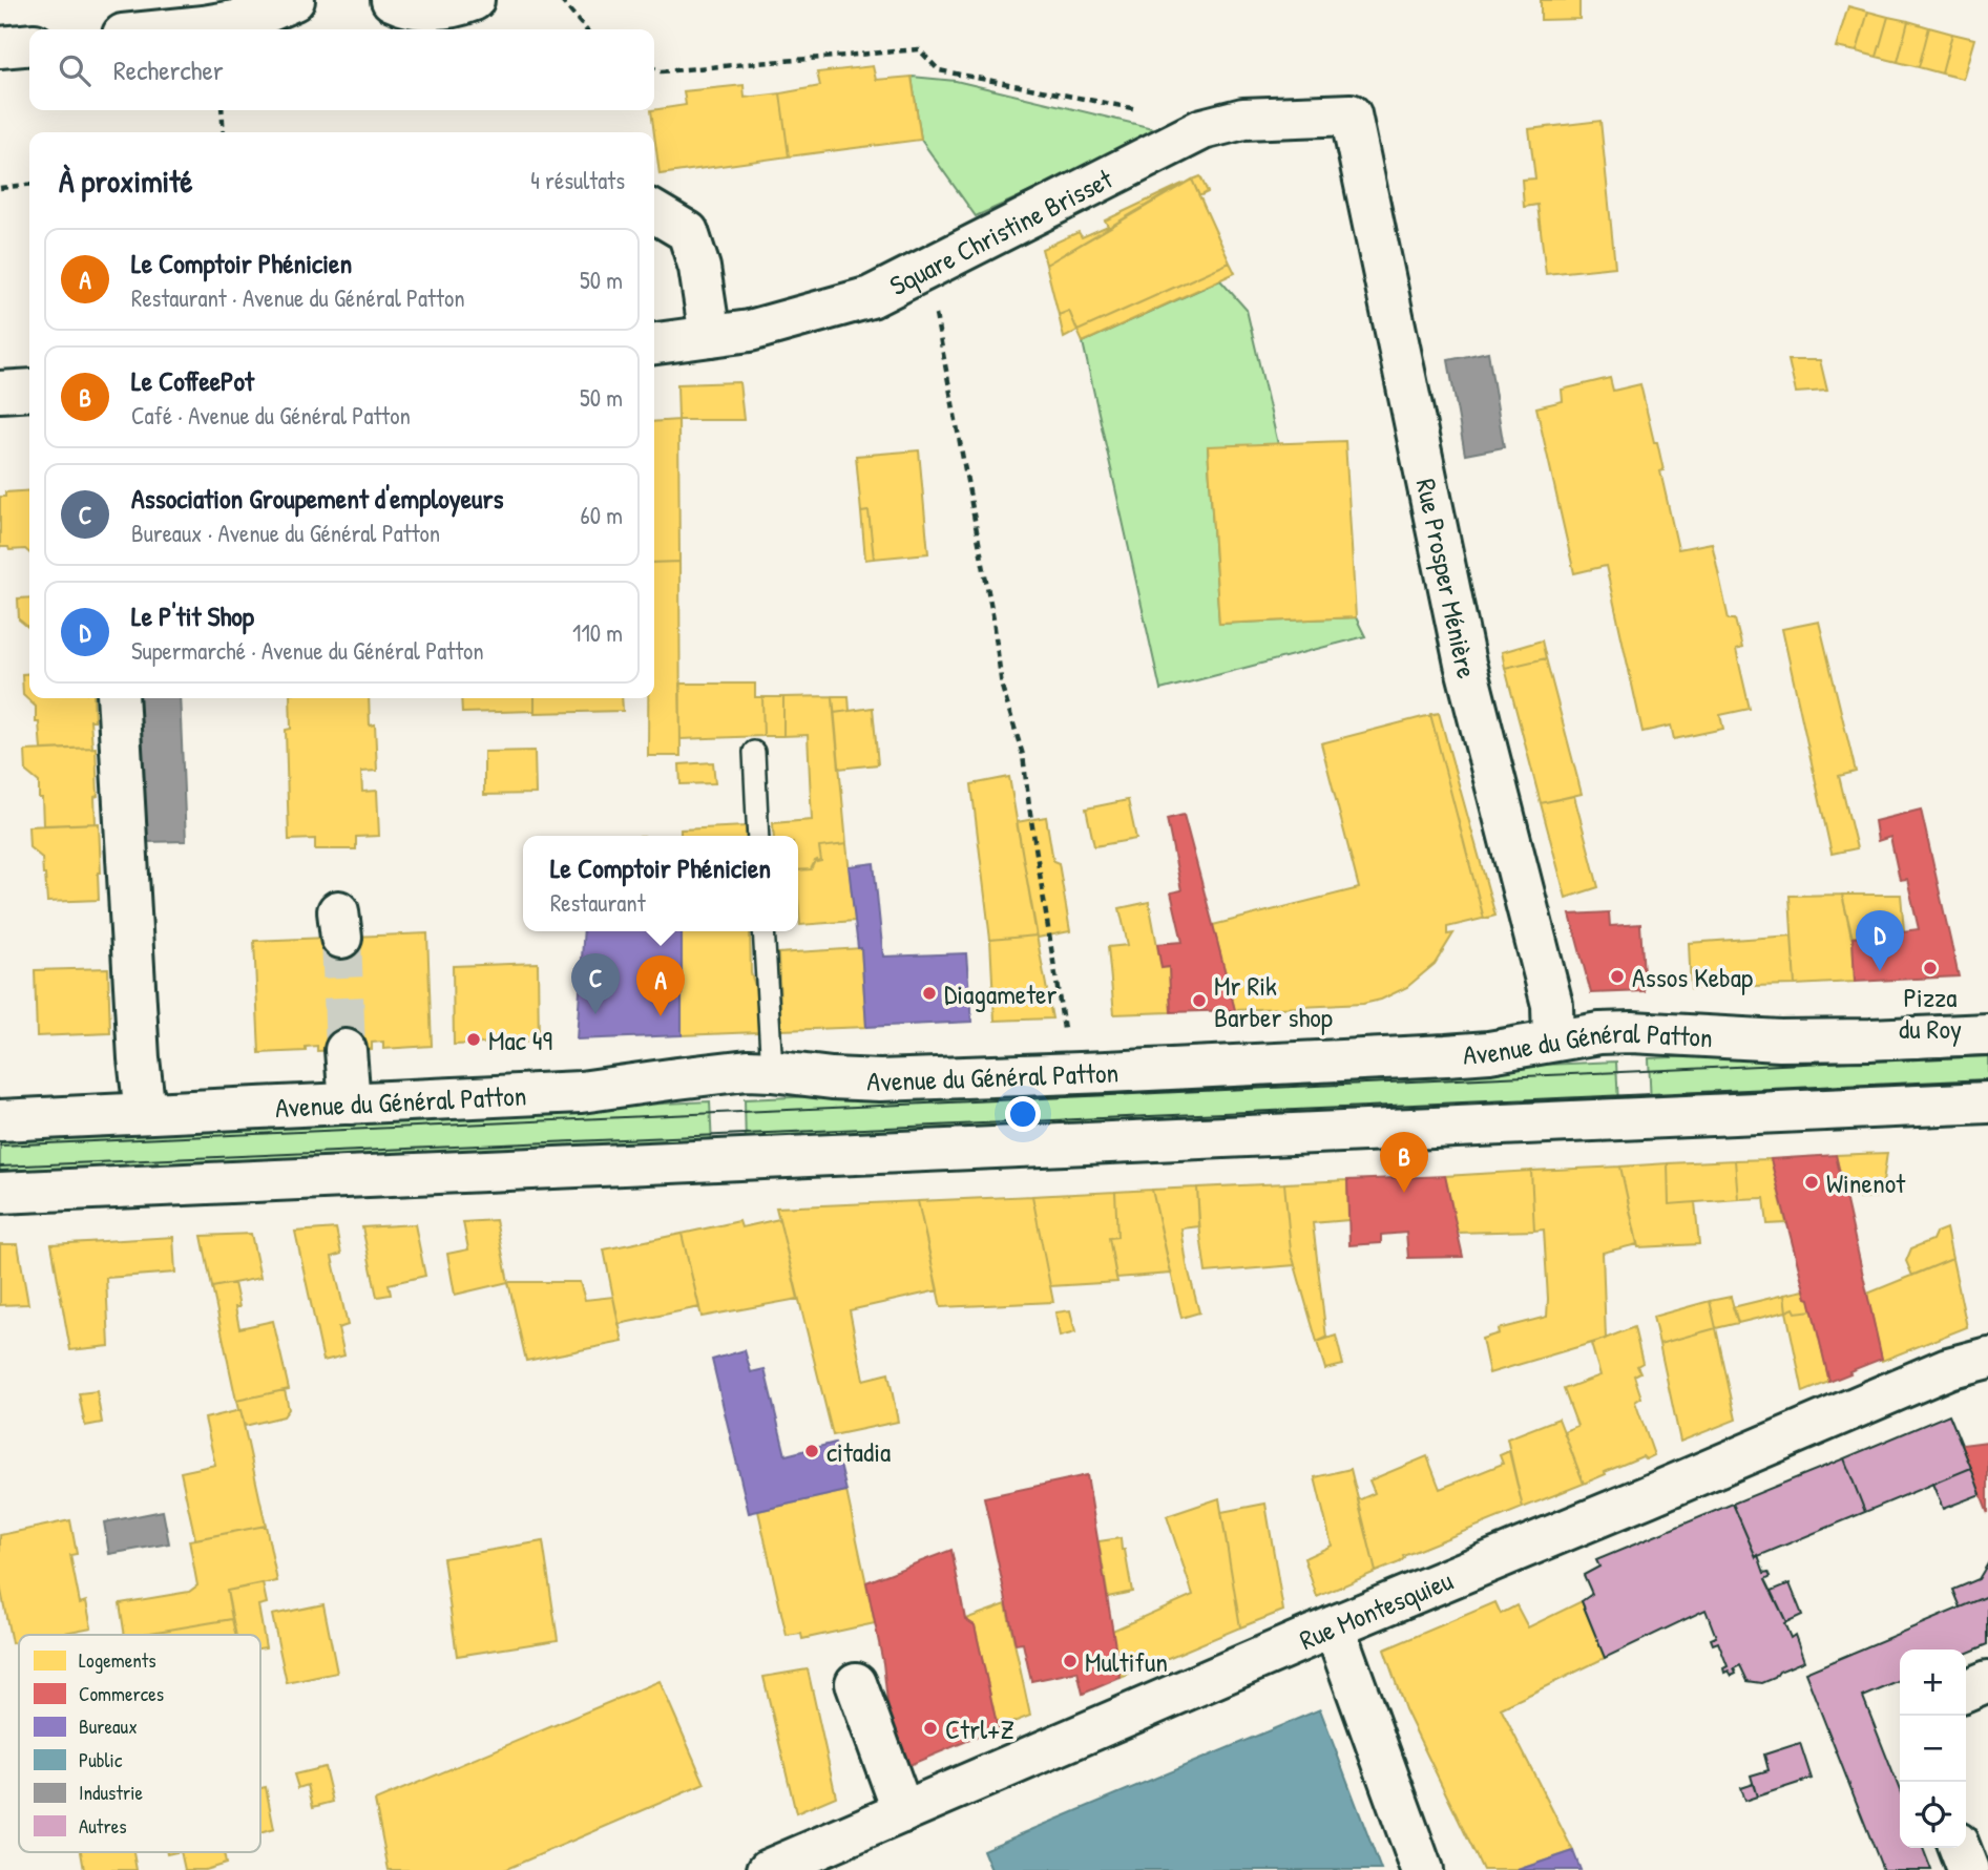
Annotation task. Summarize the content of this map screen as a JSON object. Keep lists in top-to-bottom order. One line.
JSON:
{"streets":{"street":["Square Christine Brisset","Rue Prosper Ménière","Avenue du Général Patton","Rue Montesquieu"]},"crossings":[["Square Christine Brisset","Rue Prosper Ménière"],["Rue Prosper Ménière","Avenue du Général Patton"]],"places":["Pizza du Roy","Assos Kebap","Diagameter","Mr Rik Barber shop","Mac 49","Winenot","citadia","Multifun","Ctrl+Z"],"legend":["Logements","Commerces","Bureaux","Public","Industrie","Autres"],"page":{"search":"Rechercher","heading":["À proximité","4 résultats"],"list":[{"mark":"A","name":"Le Comptoir Phénicien","note":"Restaurant · Avenue du Général Patton","value":"50 m"},{"mark":"B","name":"Le CoffeePot","note":"Café · Avenue du Général Patton","value":"50 m"},{"mark":"C","name":"Association Groupement d'employeurs","note":"Bureaux · Avenue du Général Patton","value":"60 m"},{"mark":"D","name":"Le P'tit Shop","note":"Supermarché · Avenue du Général Patton","value":"110 m"}],"popup":["Le Comptoir Phénicien","Restaurant"],"pins":["D","C","A","B"],"map_buttons":["+","−"]}}
